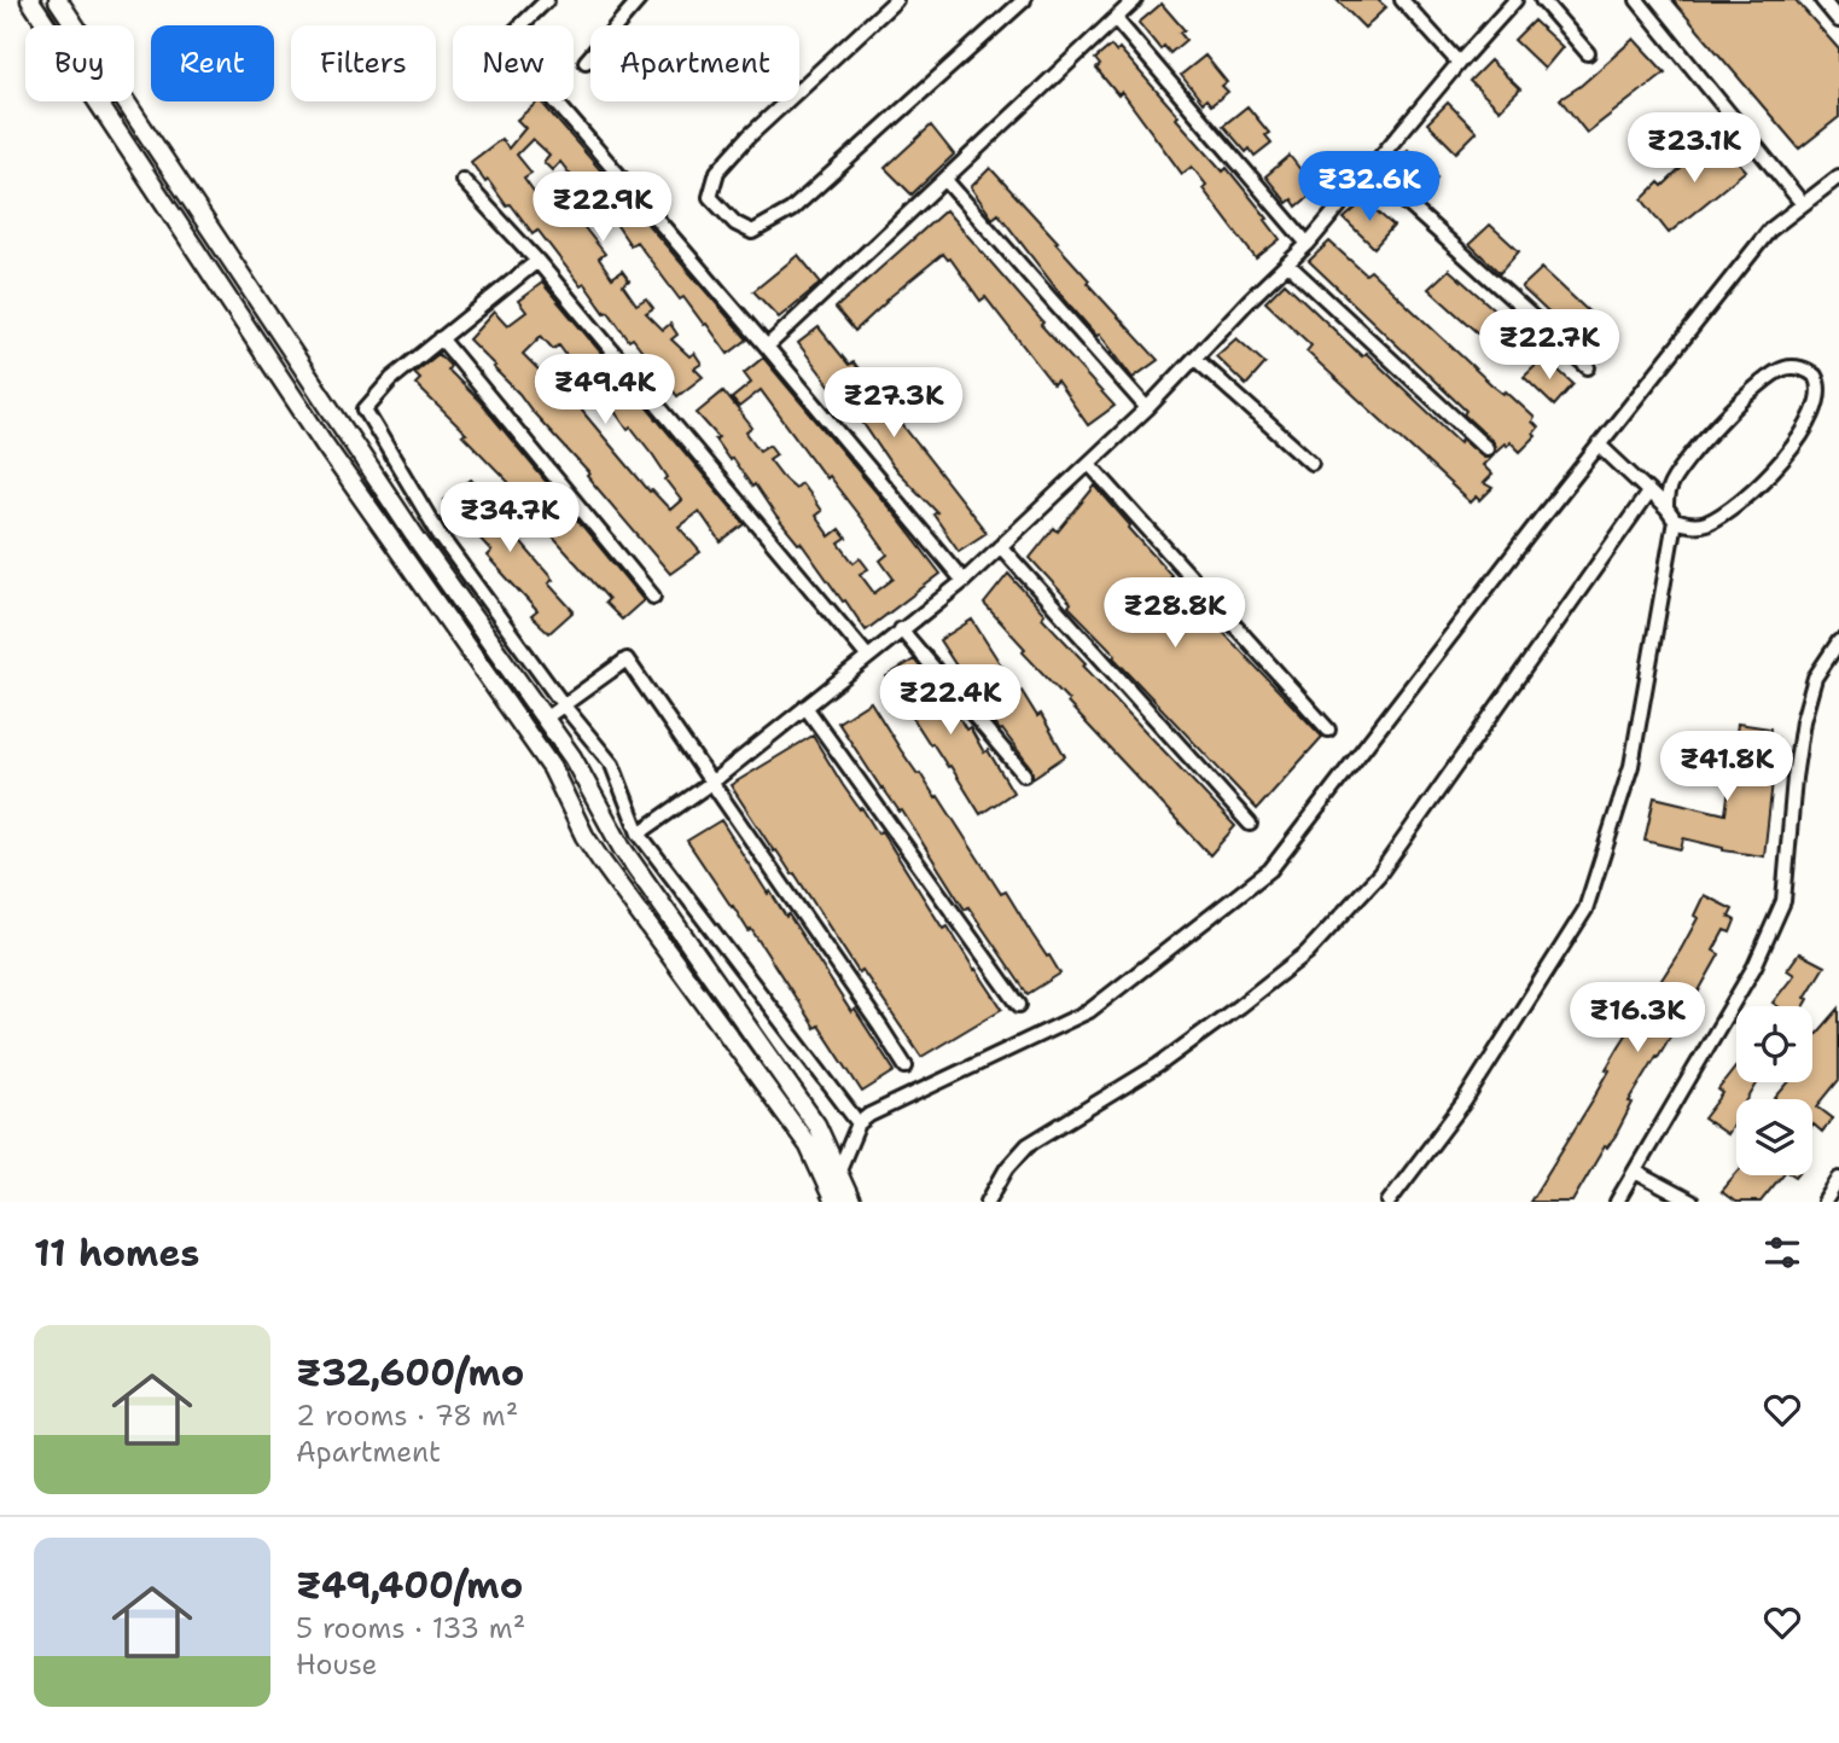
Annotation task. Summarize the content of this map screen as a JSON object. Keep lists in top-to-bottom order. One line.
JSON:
{"page":{"chip":["Buy","Rent","Filters","New","Apartment"],"price":["₹23.1K","₹32.6K","₹22.9K","₹22.7K","₹49.4K","₹27.3K","₹34.7K","₹28.8K","₹22.4K","₹41.8K","₹16.3K"],"heading":"11 homes","list":[{"name":"₹32,600/mo","note":"2 rooms · 78 m² · Apartment"},{"name":"₹49,400/mo","note":"5 rooms · 133 m² · House"}]}}
